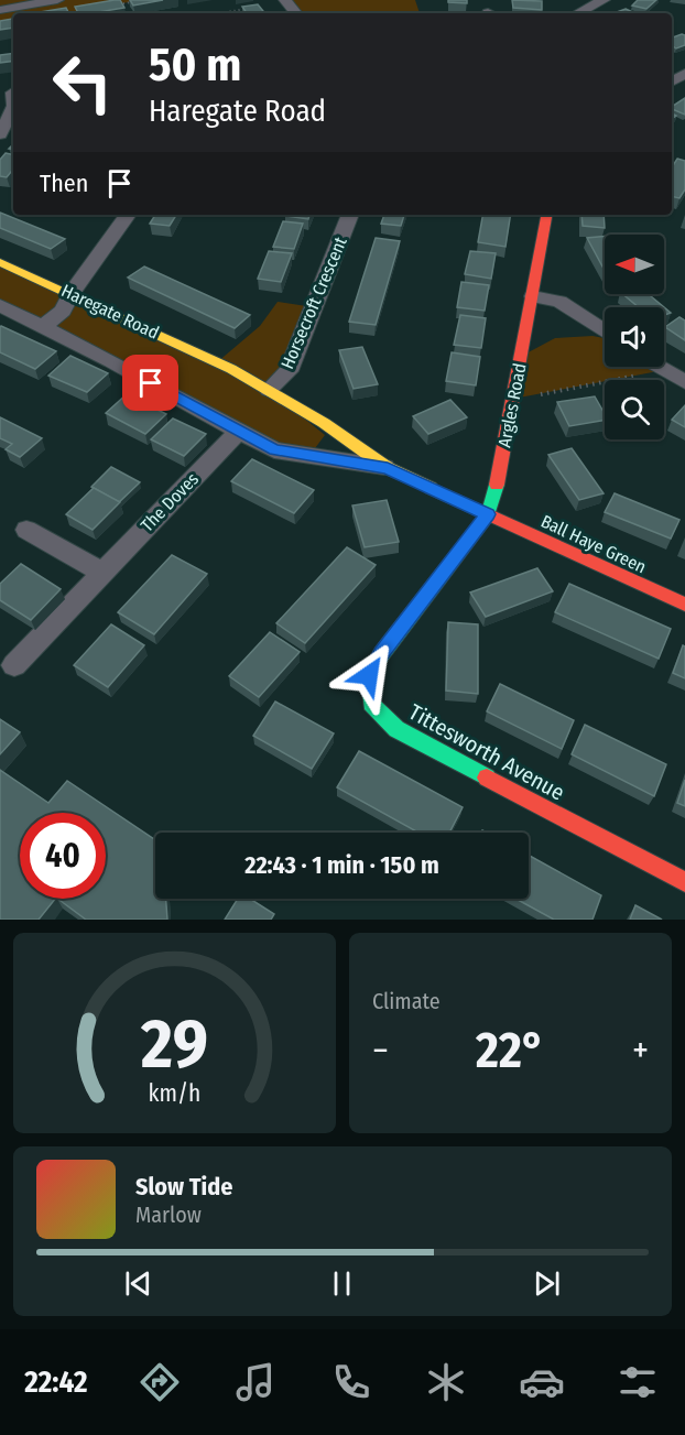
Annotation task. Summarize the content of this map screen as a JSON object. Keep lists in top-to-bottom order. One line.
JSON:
{"streets":{"street":["Horsecroft Crescent","Haregate Road","Argles Road","The Doves","Ball Haye Green","Tittesworth Avenue"]},"crossings":[["Horsecroft Crescent","Haregate Road"],["Haregate Road","Argles Road"],["Haregate Road","The Doves"],["Haregate Road","Ball Haye Green"],["Haregate Road","Tittesworth Avenue"],["Argles Road","Ball Haye Green"],["Argles Road","Tittesworth Avenue"],["Ball Haye Green","Tittesworth Avenue"]],"north":"left","page":{"turn":["50 m","Haregate Road"],"then":"Then","limit":"40","trip":"22:43 · 1 min · 150 m","tile":"Climate","heat":["−","22°","+"],"song":["Slow Tide","Marlow"],"tabs":"22:42","gauge":["29","km/h"]}}
